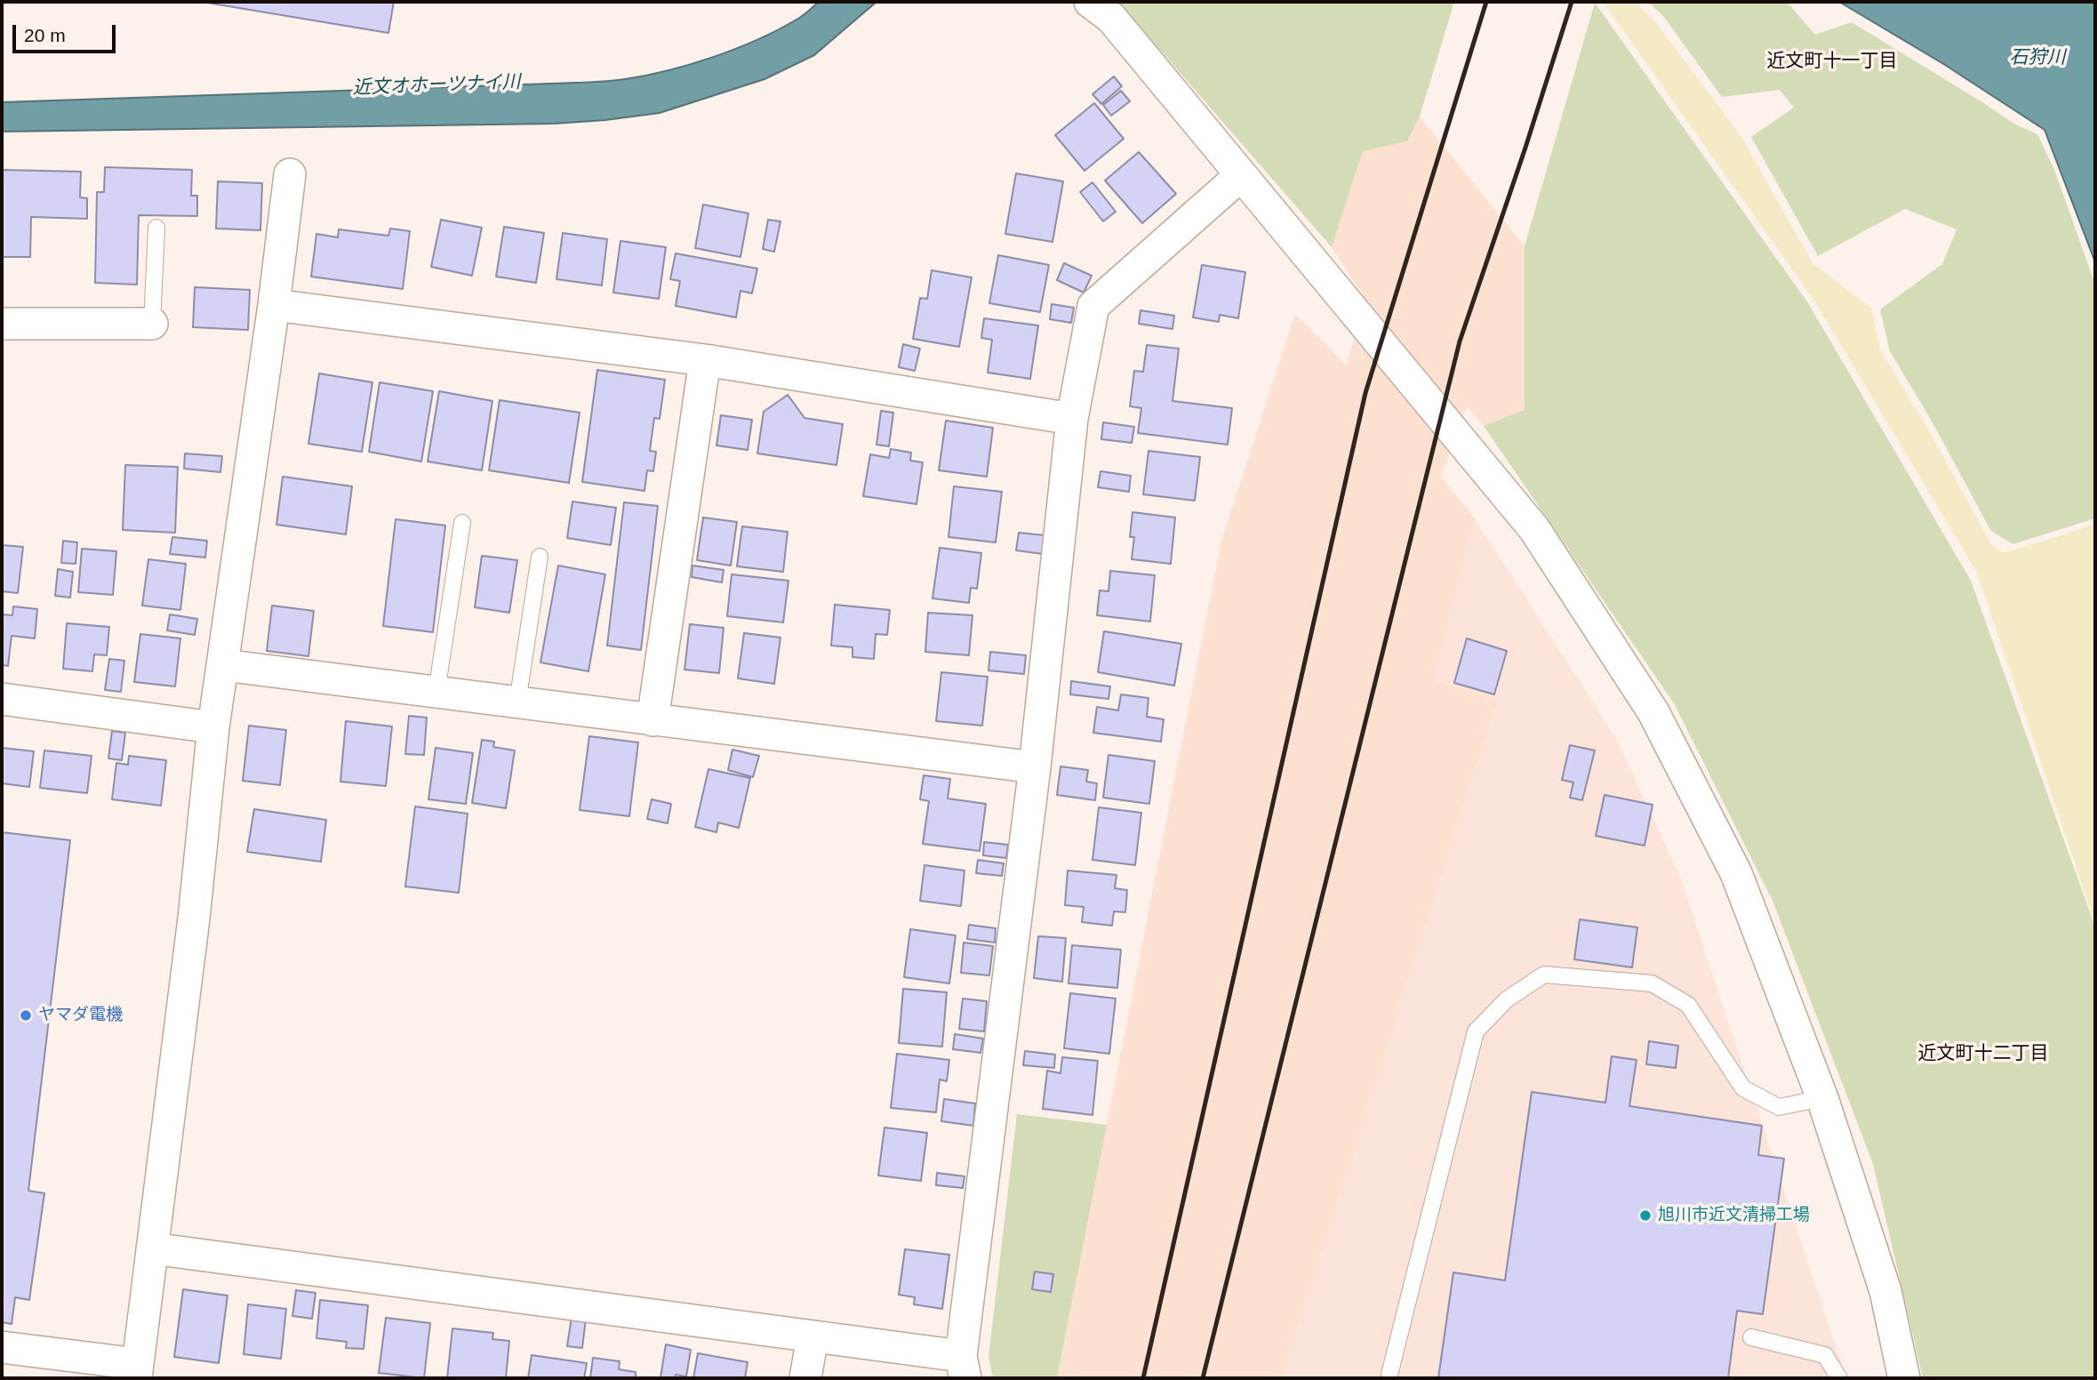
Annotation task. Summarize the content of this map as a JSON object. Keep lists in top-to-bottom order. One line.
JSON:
{"districts":["近文町十一丁目","近文町十二丁目"],"water":["石狩川","近文オホーツナイ川"],"places":["ヤマダ電機","旭川市近文清掃工場"],"scale_bar":"20 m"}
